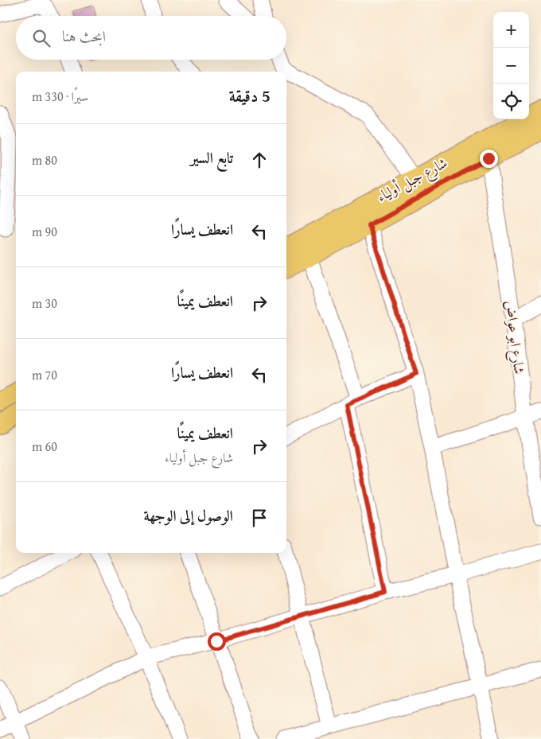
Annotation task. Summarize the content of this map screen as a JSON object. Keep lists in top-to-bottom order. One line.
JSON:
{"streets":{"main road":["شارع جبل أولياء"],"street":["شارع ابو عواض"]},"crossings":[["شارع جبل أولياء","شارع ابو عواض"]],"page":{"map_buttons":["+","−"],"search":"ابحث هنا","heading":["5 دقيقة","سيرًا · 330 m"],"list":[["تابع السير","80 m"],["انعطف يسارًا","90 m"],["انعطف يمينًا","30 m"],["انعطف يسارًا","70 m"],["انعطف يمينًا","شارع جبل أولياء","60 m"],"الوصول إلى الوجهة"]}}
